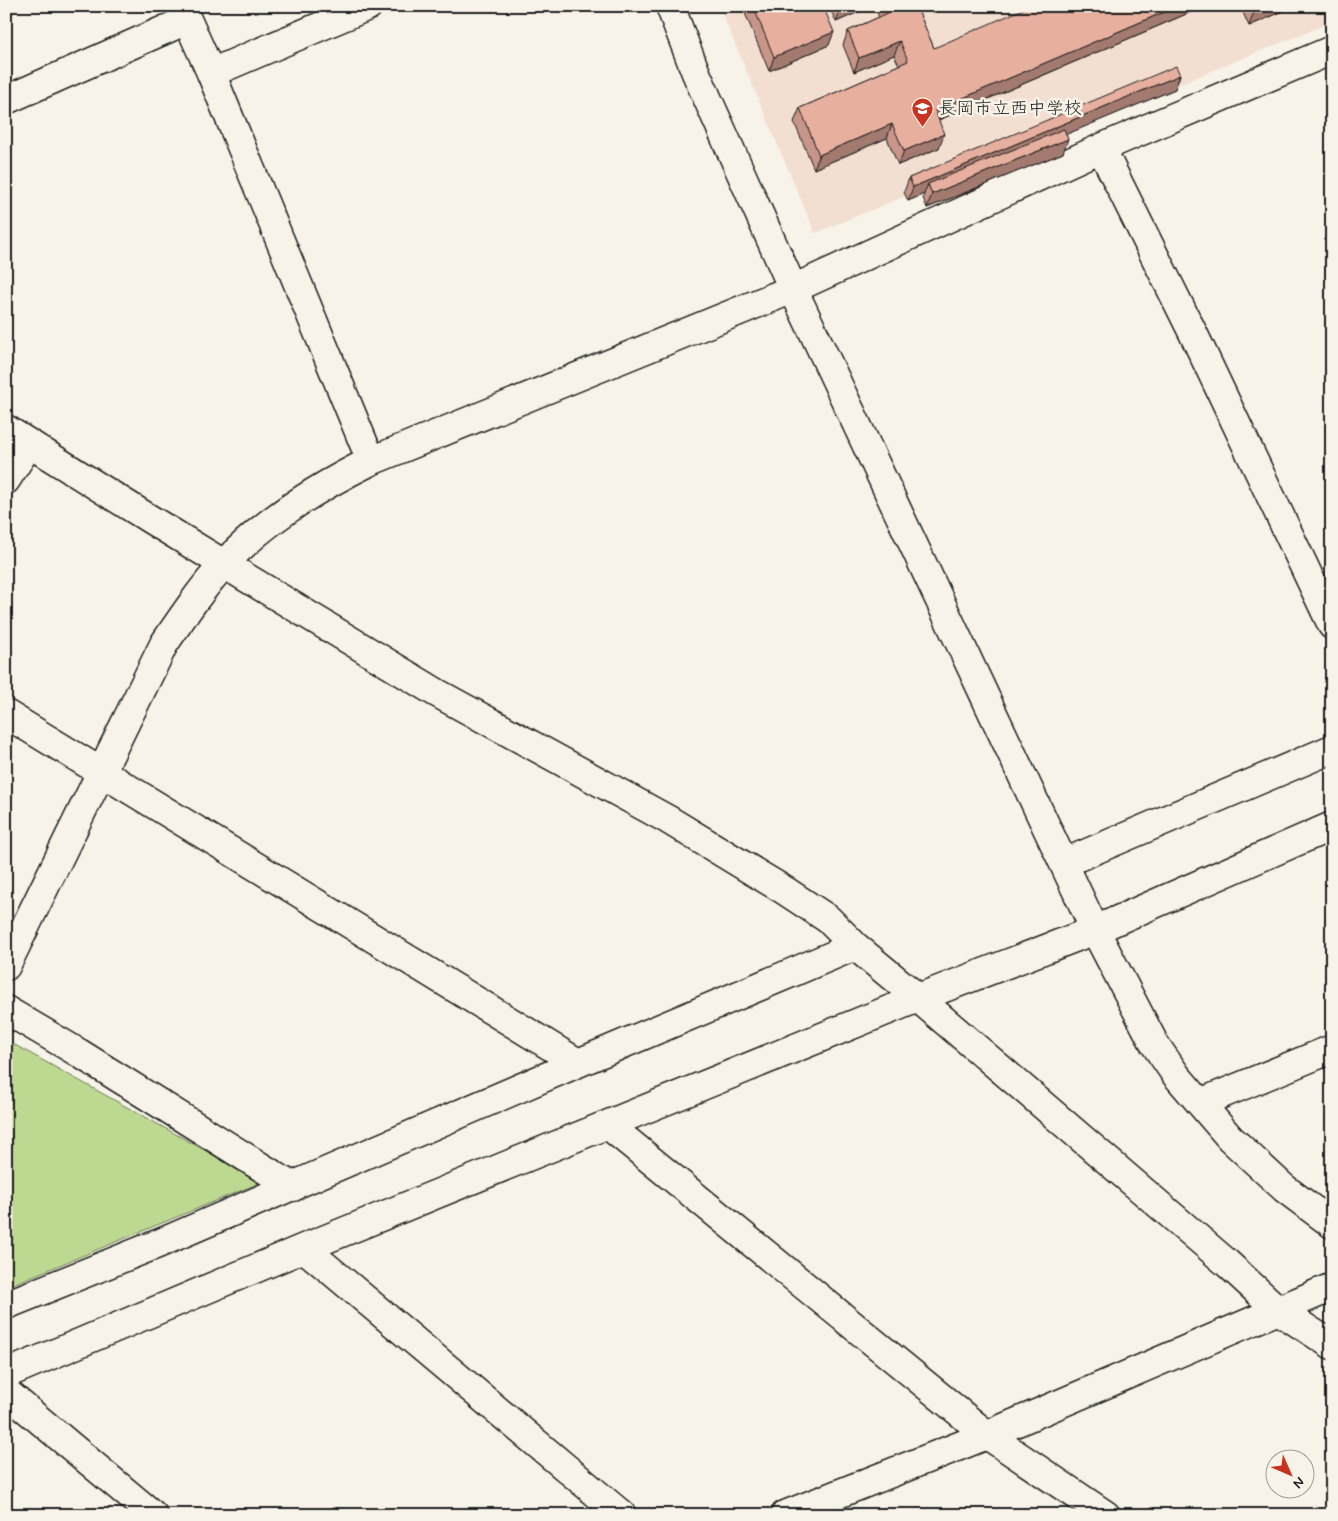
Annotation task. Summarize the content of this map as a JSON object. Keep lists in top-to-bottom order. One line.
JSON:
{"places":{"school or university":["長岡市立西中学校"]},"north":"bottom right"}
